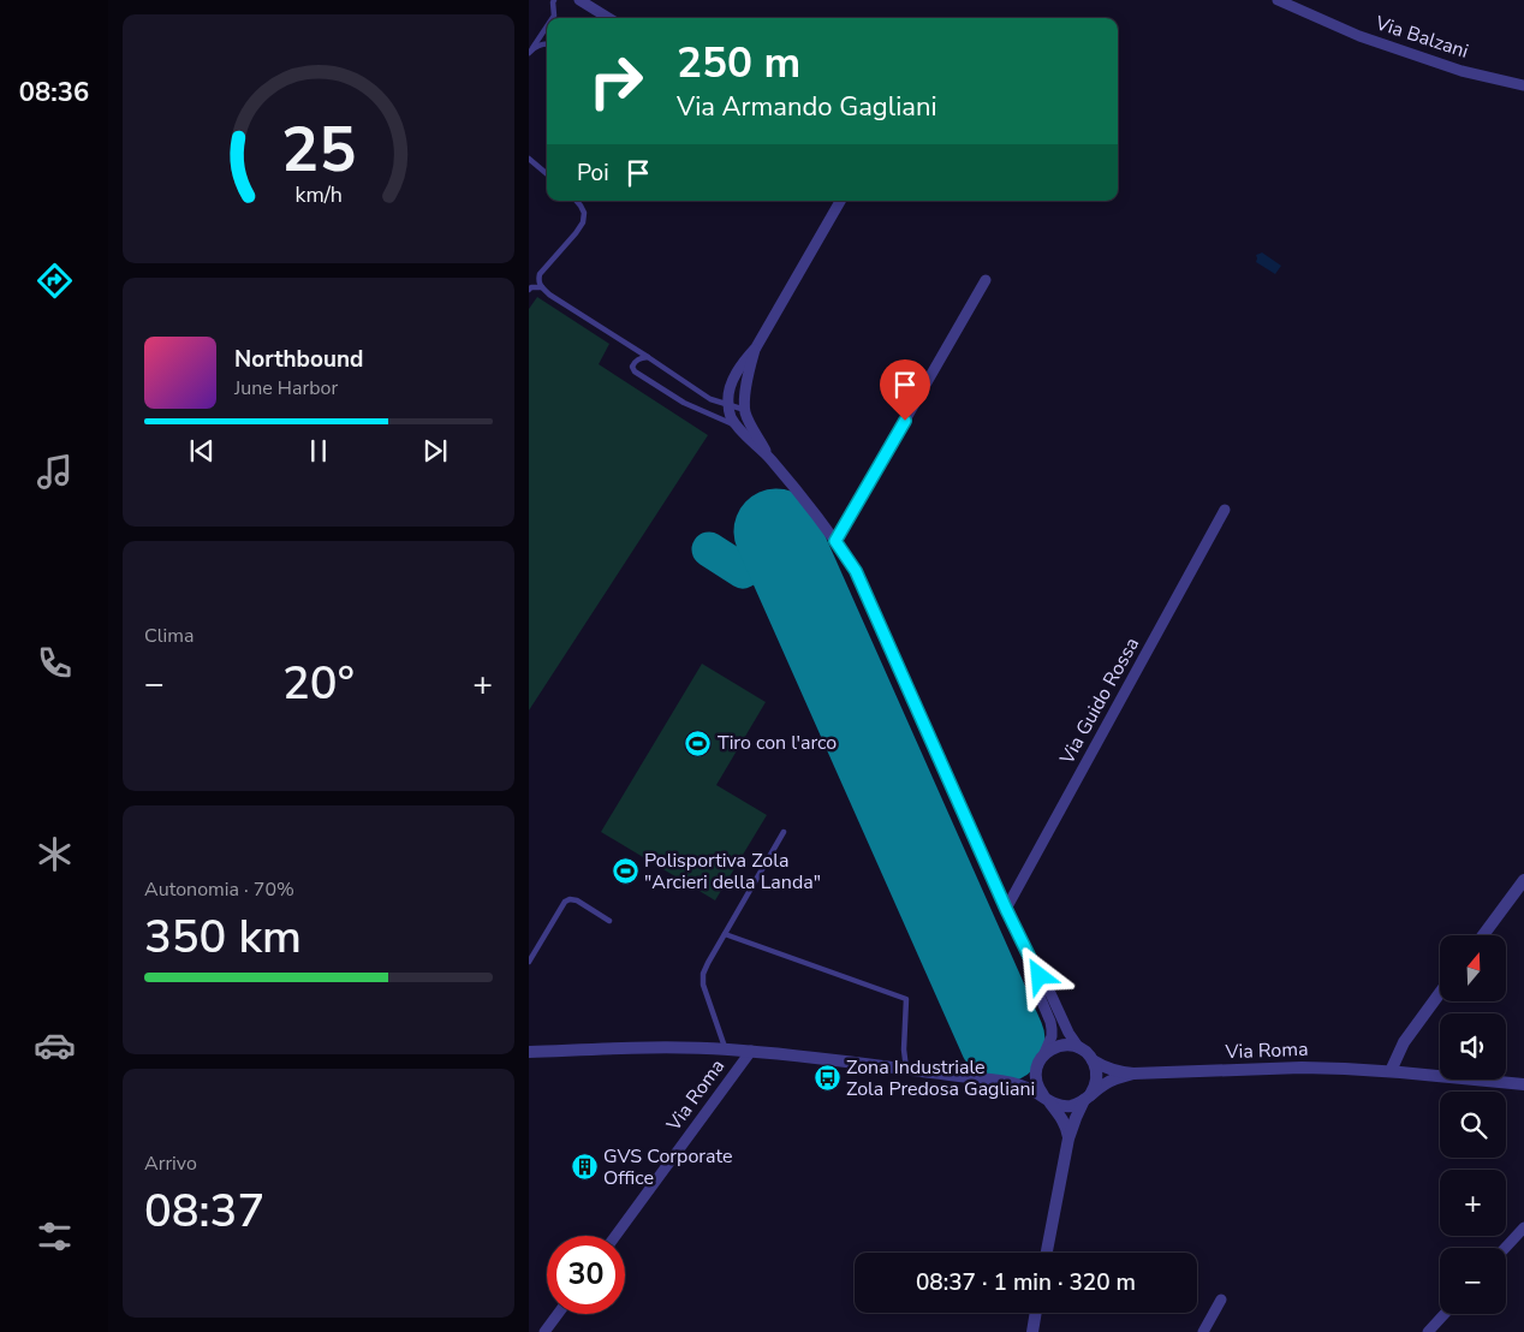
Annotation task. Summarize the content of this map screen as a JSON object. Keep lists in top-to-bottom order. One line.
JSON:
{"streets":{"street":["Via Balzani","Via Guido Rossa","Via Roma"]},"places":{"sports":["Tiro con l'arco","Polisportiva Zola \"Arcieri della Landa\""],"bus stop":["Zona Industriale Zola Predosa Gagliani"],"building":["GVS Corporate Office"]},"north":"top","page":{"tabs":"08:36","turn":["250 m","Via Armando Gagliani"],"then":"Poi","song":["Northbound","June Harbor"],"tile":["Clima",["Autonomia · 70%","350 km"],["Arrivo","08:37"]],"heat":["−","20°","+"],"map_buttons":["+","−"],"limit":"30","trip":"08:37 · 1 min · 320 m","gauge":["25","km/h"]}}
